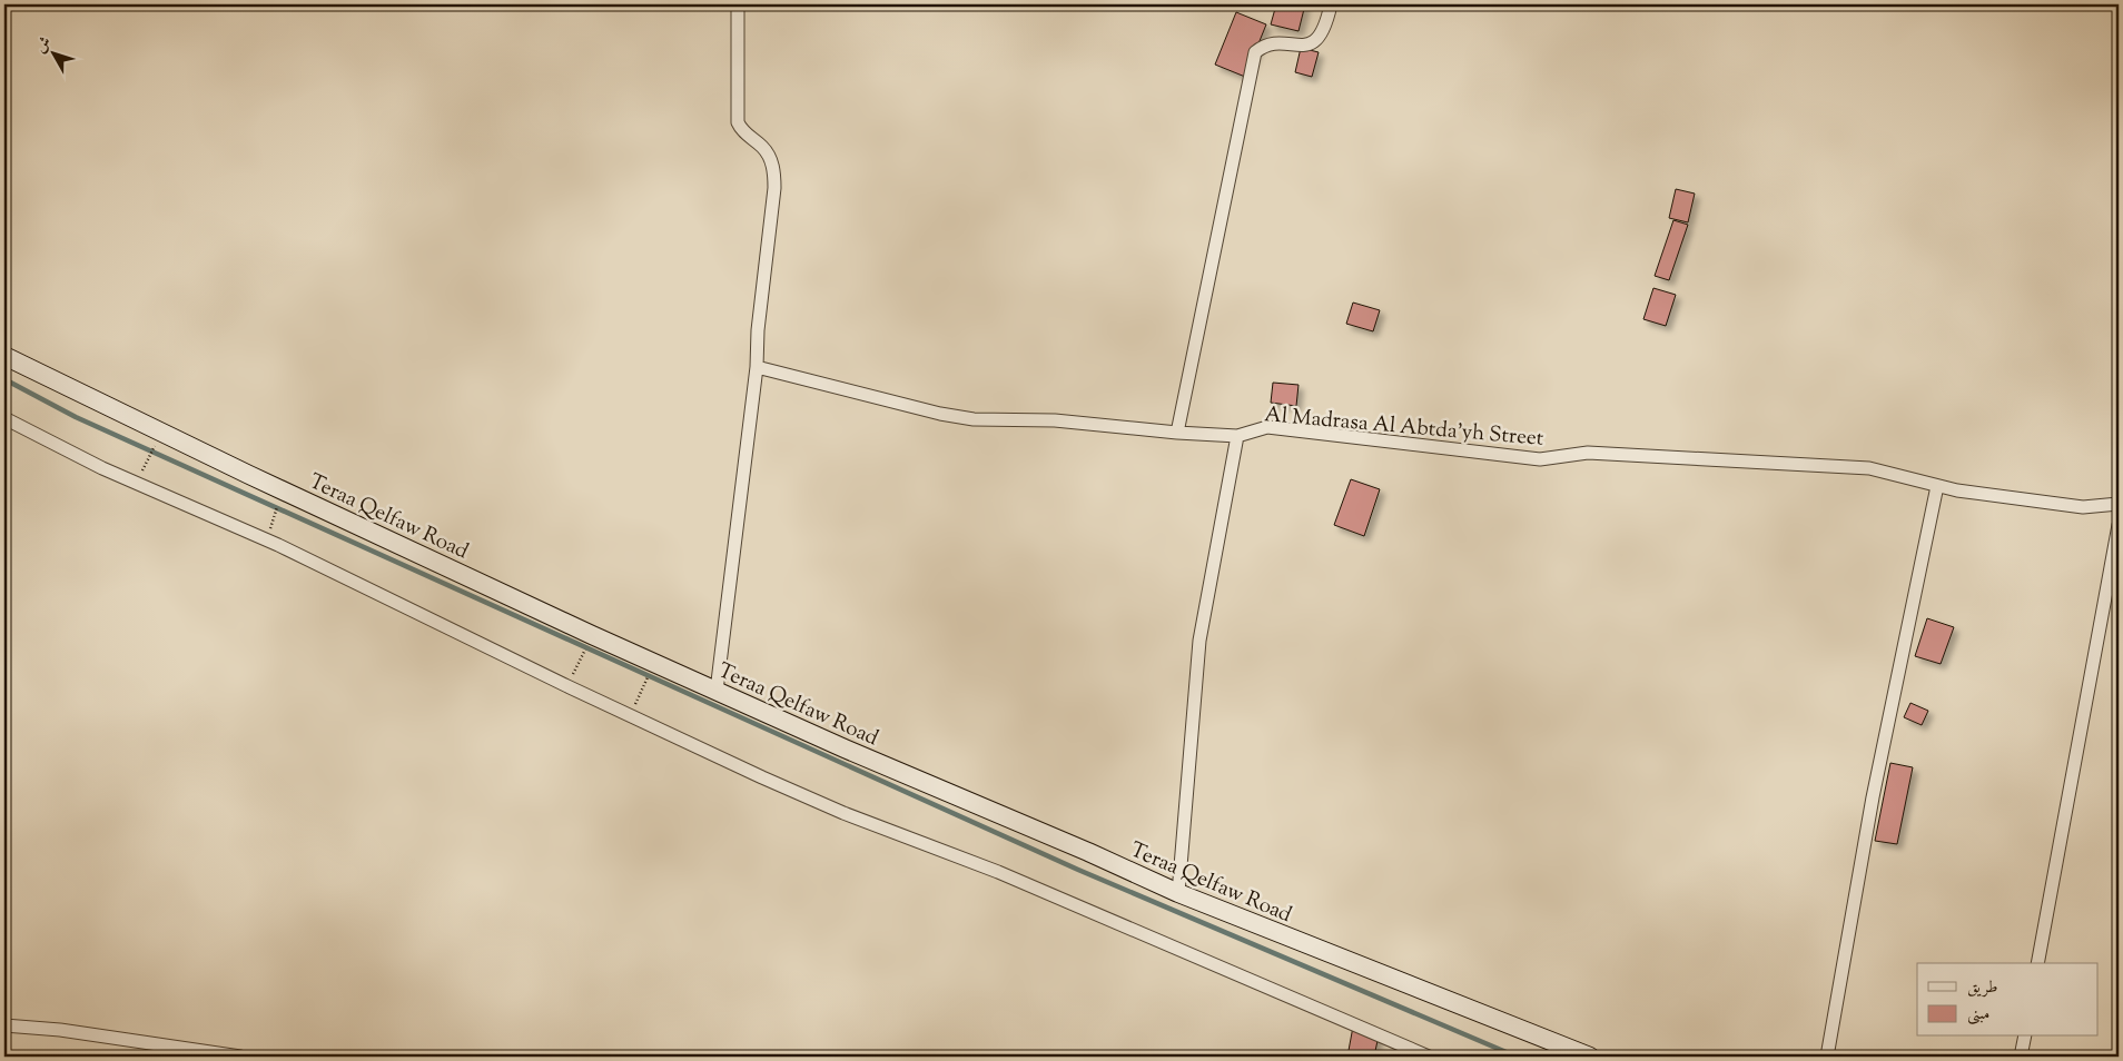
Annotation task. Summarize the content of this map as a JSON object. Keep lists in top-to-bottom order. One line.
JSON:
{"streets":{"street":["Al Madrasa Al Abtda'yh Street","Teraa Qelfaw Road"]},"legend":["طريق","مبنى"],"north":"top left"}
